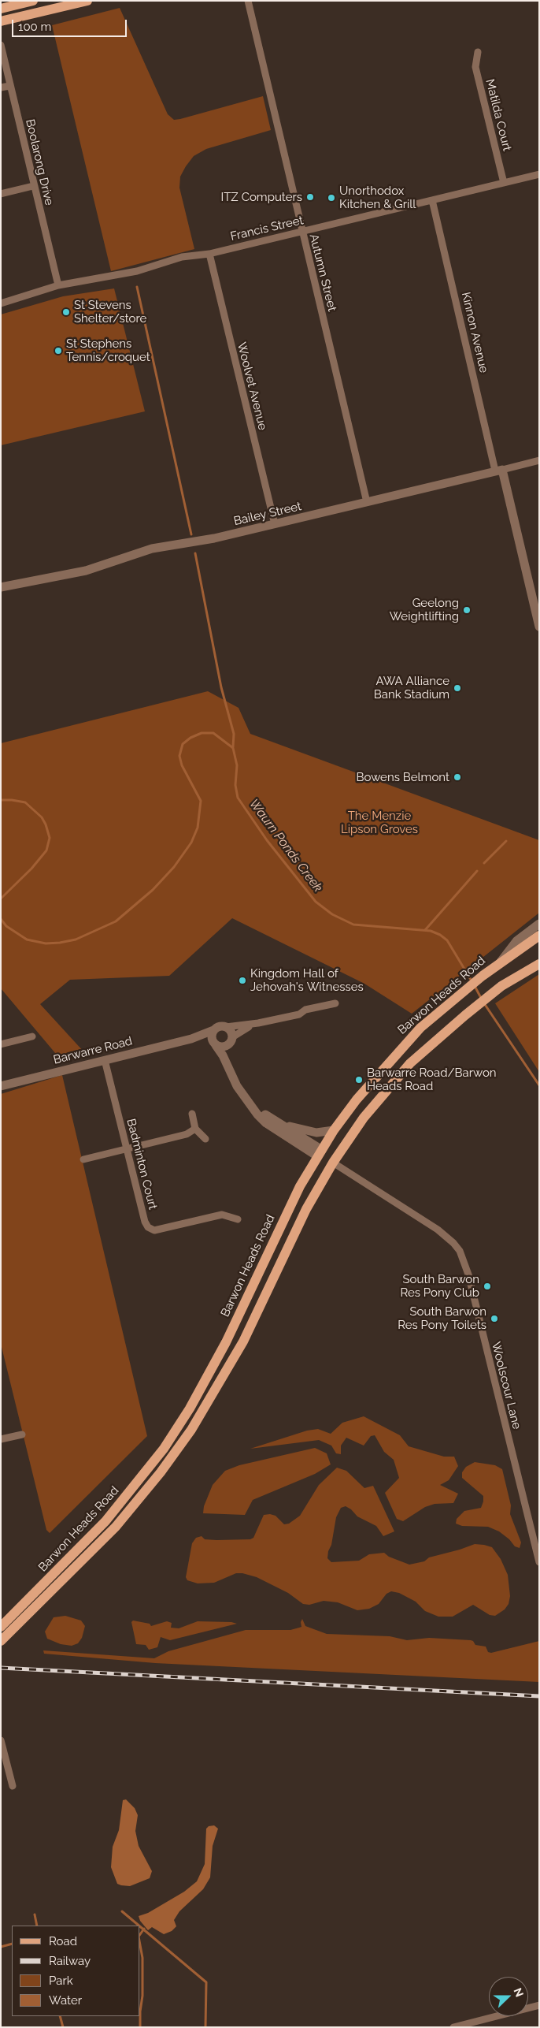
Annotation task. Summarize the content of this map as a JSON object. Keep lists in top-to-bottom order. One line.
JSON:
{"streets":{"main road":["Barwon Heads Road"],"street":["Matilda Court","Boolarong Drive","Francis Street","Autumn Street","Kinnon Avenue","Woolvet Avenue","Bailey Street","Barwarre Road","Badminton Court","Woolscour Lane"]},"crossings":[["Matilda Court","Francis Street"],["Boolarong Drive","Francis Street"],["Francis Street","Autumn Street"],["Francis Street","Kinnon Avenue"],["Francis Street","Woolvet Avenue"],["Autumn Street","Bailey Street"],["Kinnon Avenue","Bailey Street"],["Woolvet Avenue","Bailey Street"],["Barwon Heads Road","Woolscour Lane"],["Barwarre Road","Badminton Court"]],"water":["Waurn Ponds Creek"],"parks":["The Menzie Lipson Groves"],"places":["ITZ Computers","Unorthodox Kitchen & Grill","St Stevens Shelter/store","St Stephens Tennis/croquet","Geelong Weightlifting","AWA Alliance Bank Stadium","Bowens Belmont","Kingdom Hall of Jehovah's Witnesses","Barwarre Road/Barwon Heads Road","South Barwon Res Pony Club","South Barwon Res Pony Toilets"],"legend":["Road","Railway","Park","Water"],"scale_bar":"100 m","north":"right"}
